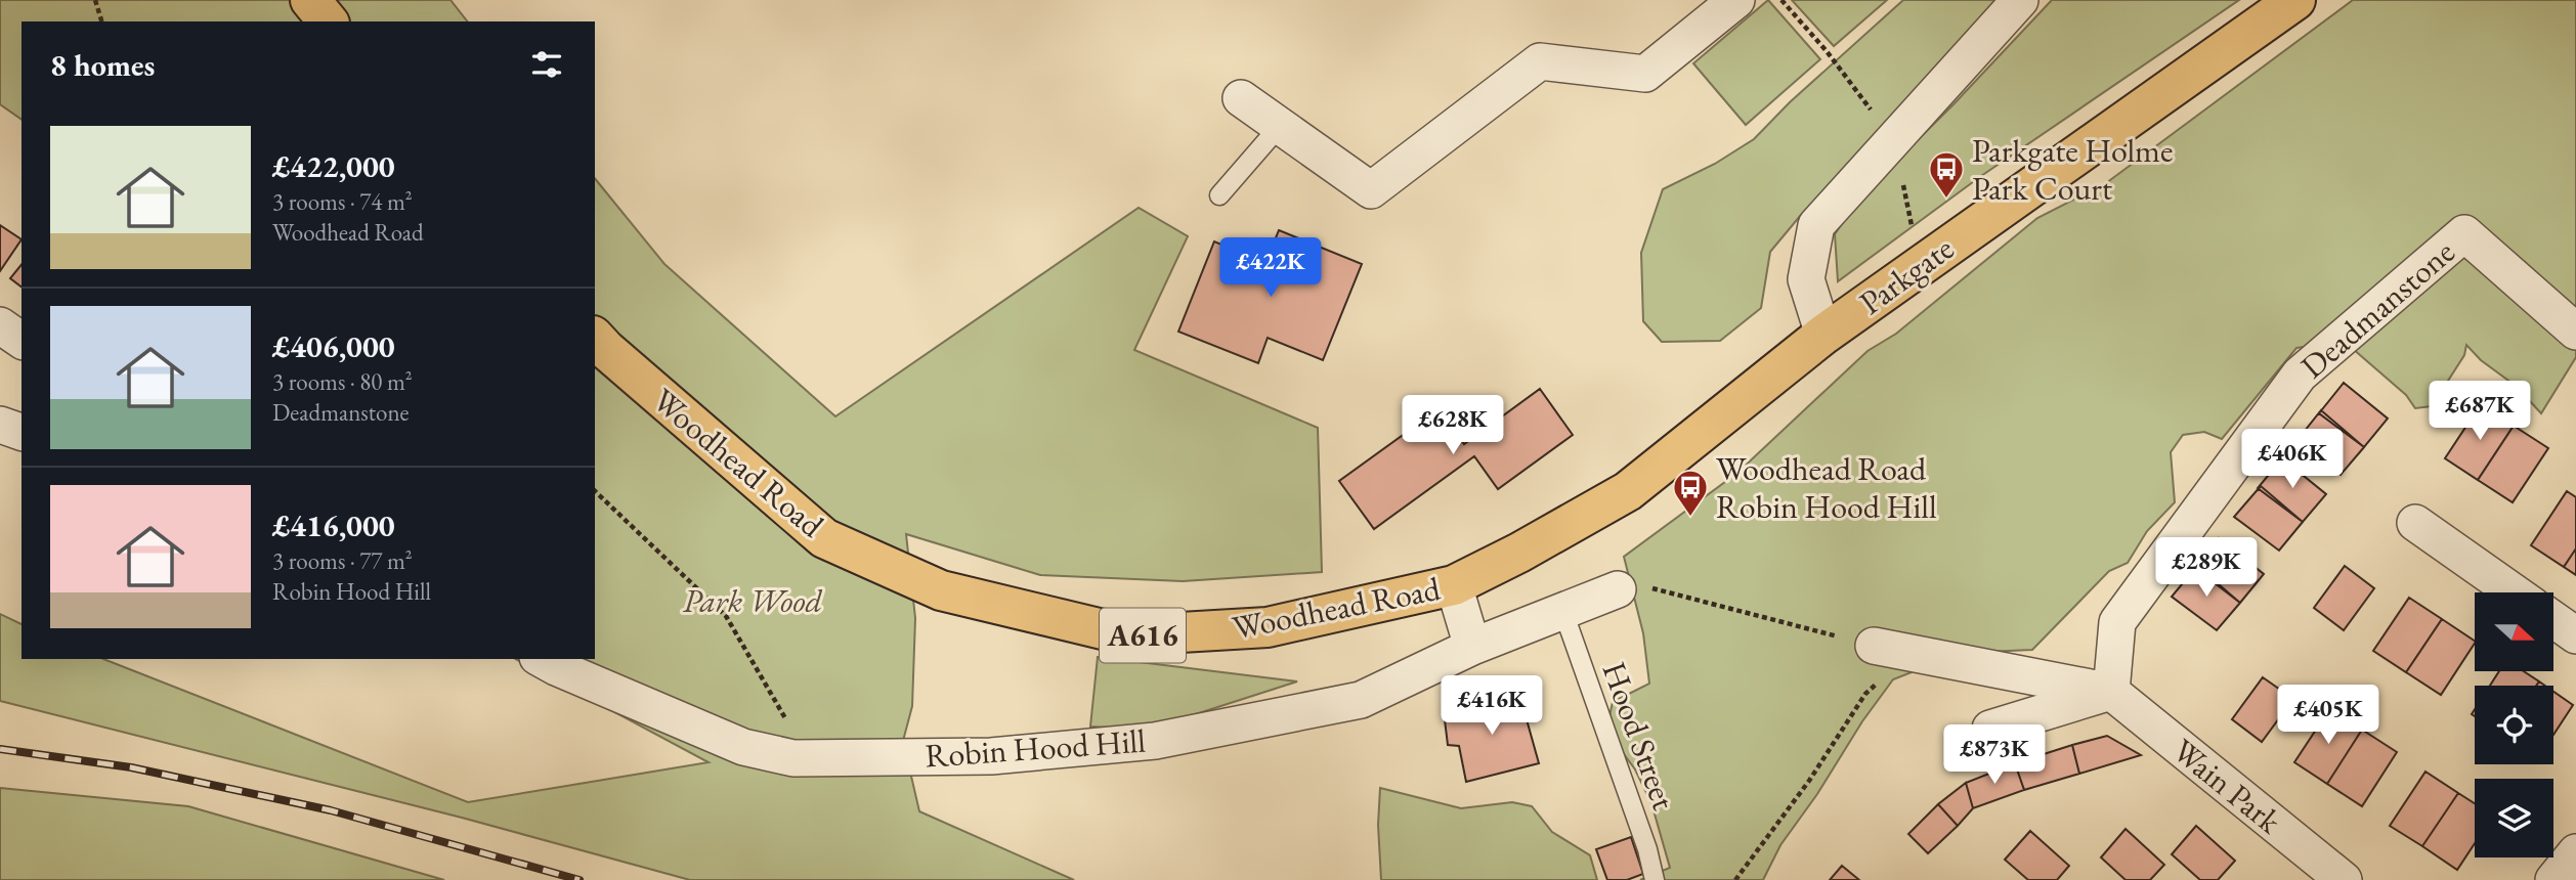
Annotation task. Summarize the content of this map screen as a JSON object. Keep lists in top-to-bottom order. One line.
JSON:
{"streets":{"main road":["Parkgate","Woodhead Road","A616"],"street":["Deadmanstone","Robin Hood Hill","Wain Park"],"lane":["Hood Street"]},"crossings":[["Parkgate","Woodhead Road"],["Deadmanstone","Wain Park"],["Hood Street","Robin Hood Hill"]],"parks":["Park Wood"],"places":{"bus stop":["Parkgate Holme Park Court","Woodhead Road Robin Hood Hill"]},"north":"right","page":{"heading":"8 homes","list":[{"name":"£422,000","note":"3 rooms · 74 m² · Woodhead Road"},{"name":"£406,000","note":"3 rooms · 80 m² · Deadmanstone"},{"name":"£416,000","note":"3 rooms · 77 m² · Robin Hood Hill"}],"price":["£422K","£687K","£628K","£406K","£289K","£416K","£405K","£873K"]}}
